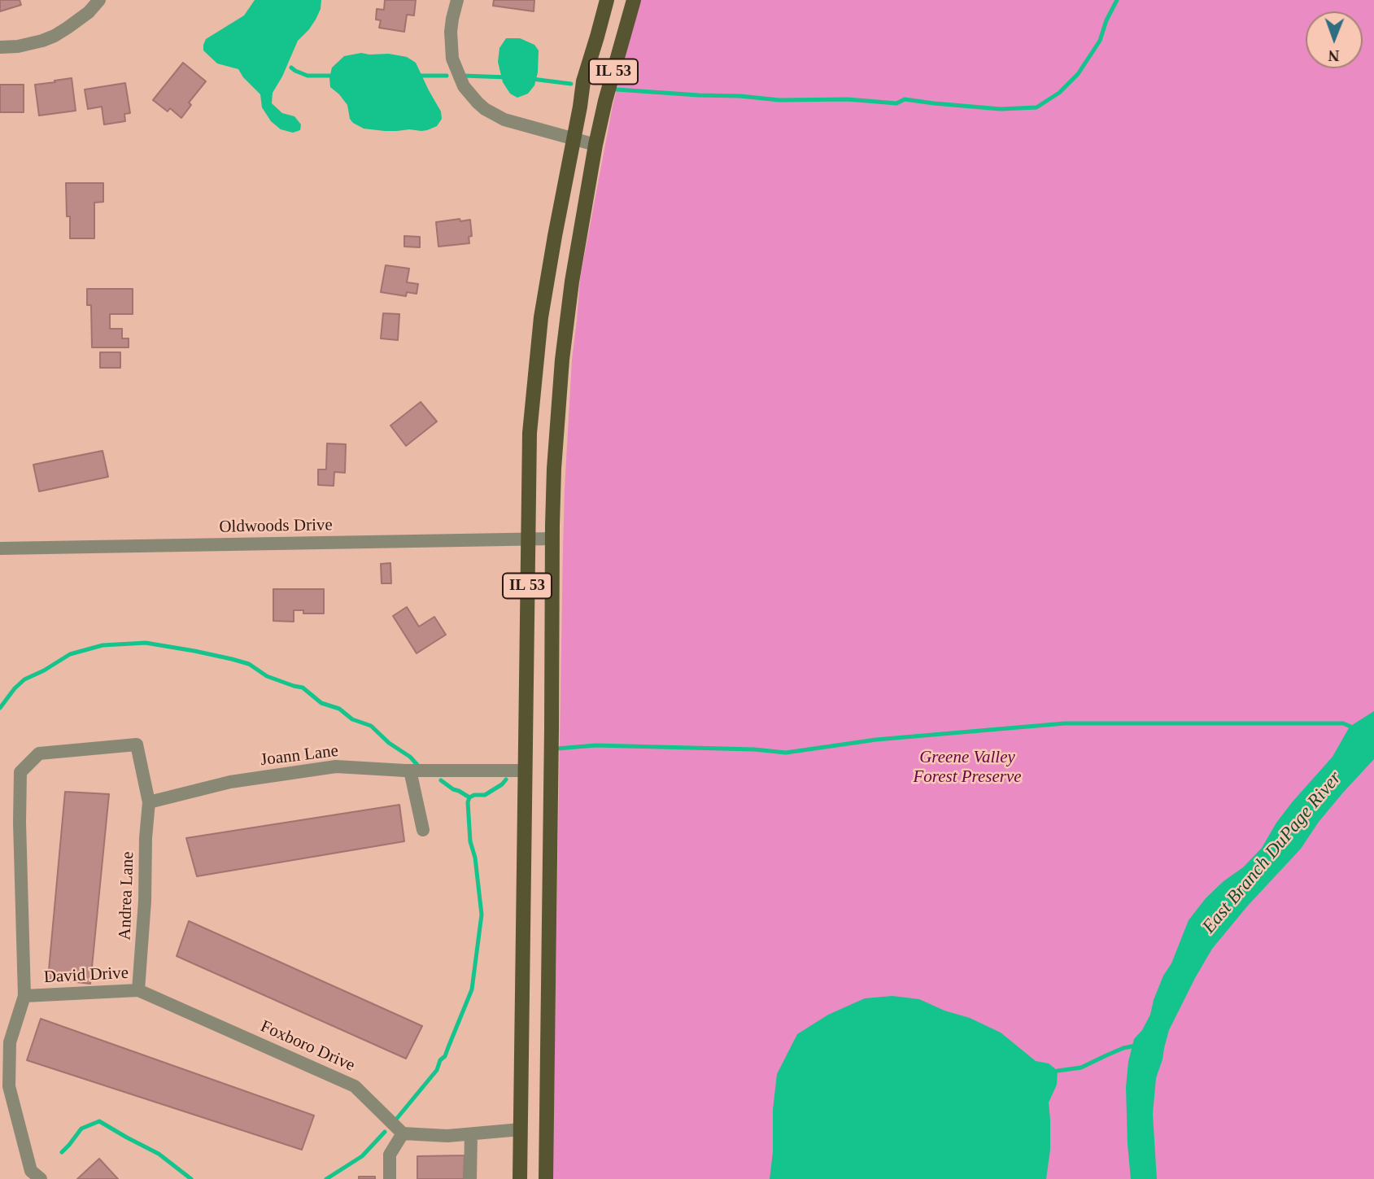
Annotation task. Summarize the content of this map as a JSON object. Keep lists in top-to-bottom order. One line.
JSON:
{"streets":{"main road":["IL 53"],"street":["Oldwoods Drive","Joann Lane","Andrea Lane","David Drive","Foxboro Drive"]},"crossings":[["IL 53","Oldwoods Drive"],["IL 53","Joann Lane"],["Joann Lane","Andrea Lane"],["Andrea Lane","David Drive"],["Andrea Lane","Foxboro Drive"],["David Drive","Foxboro Drive"]],"water":["East Branch DuPage River"],"parks":["Greene Valley Forest Preserve"],"north":"bottom"}
